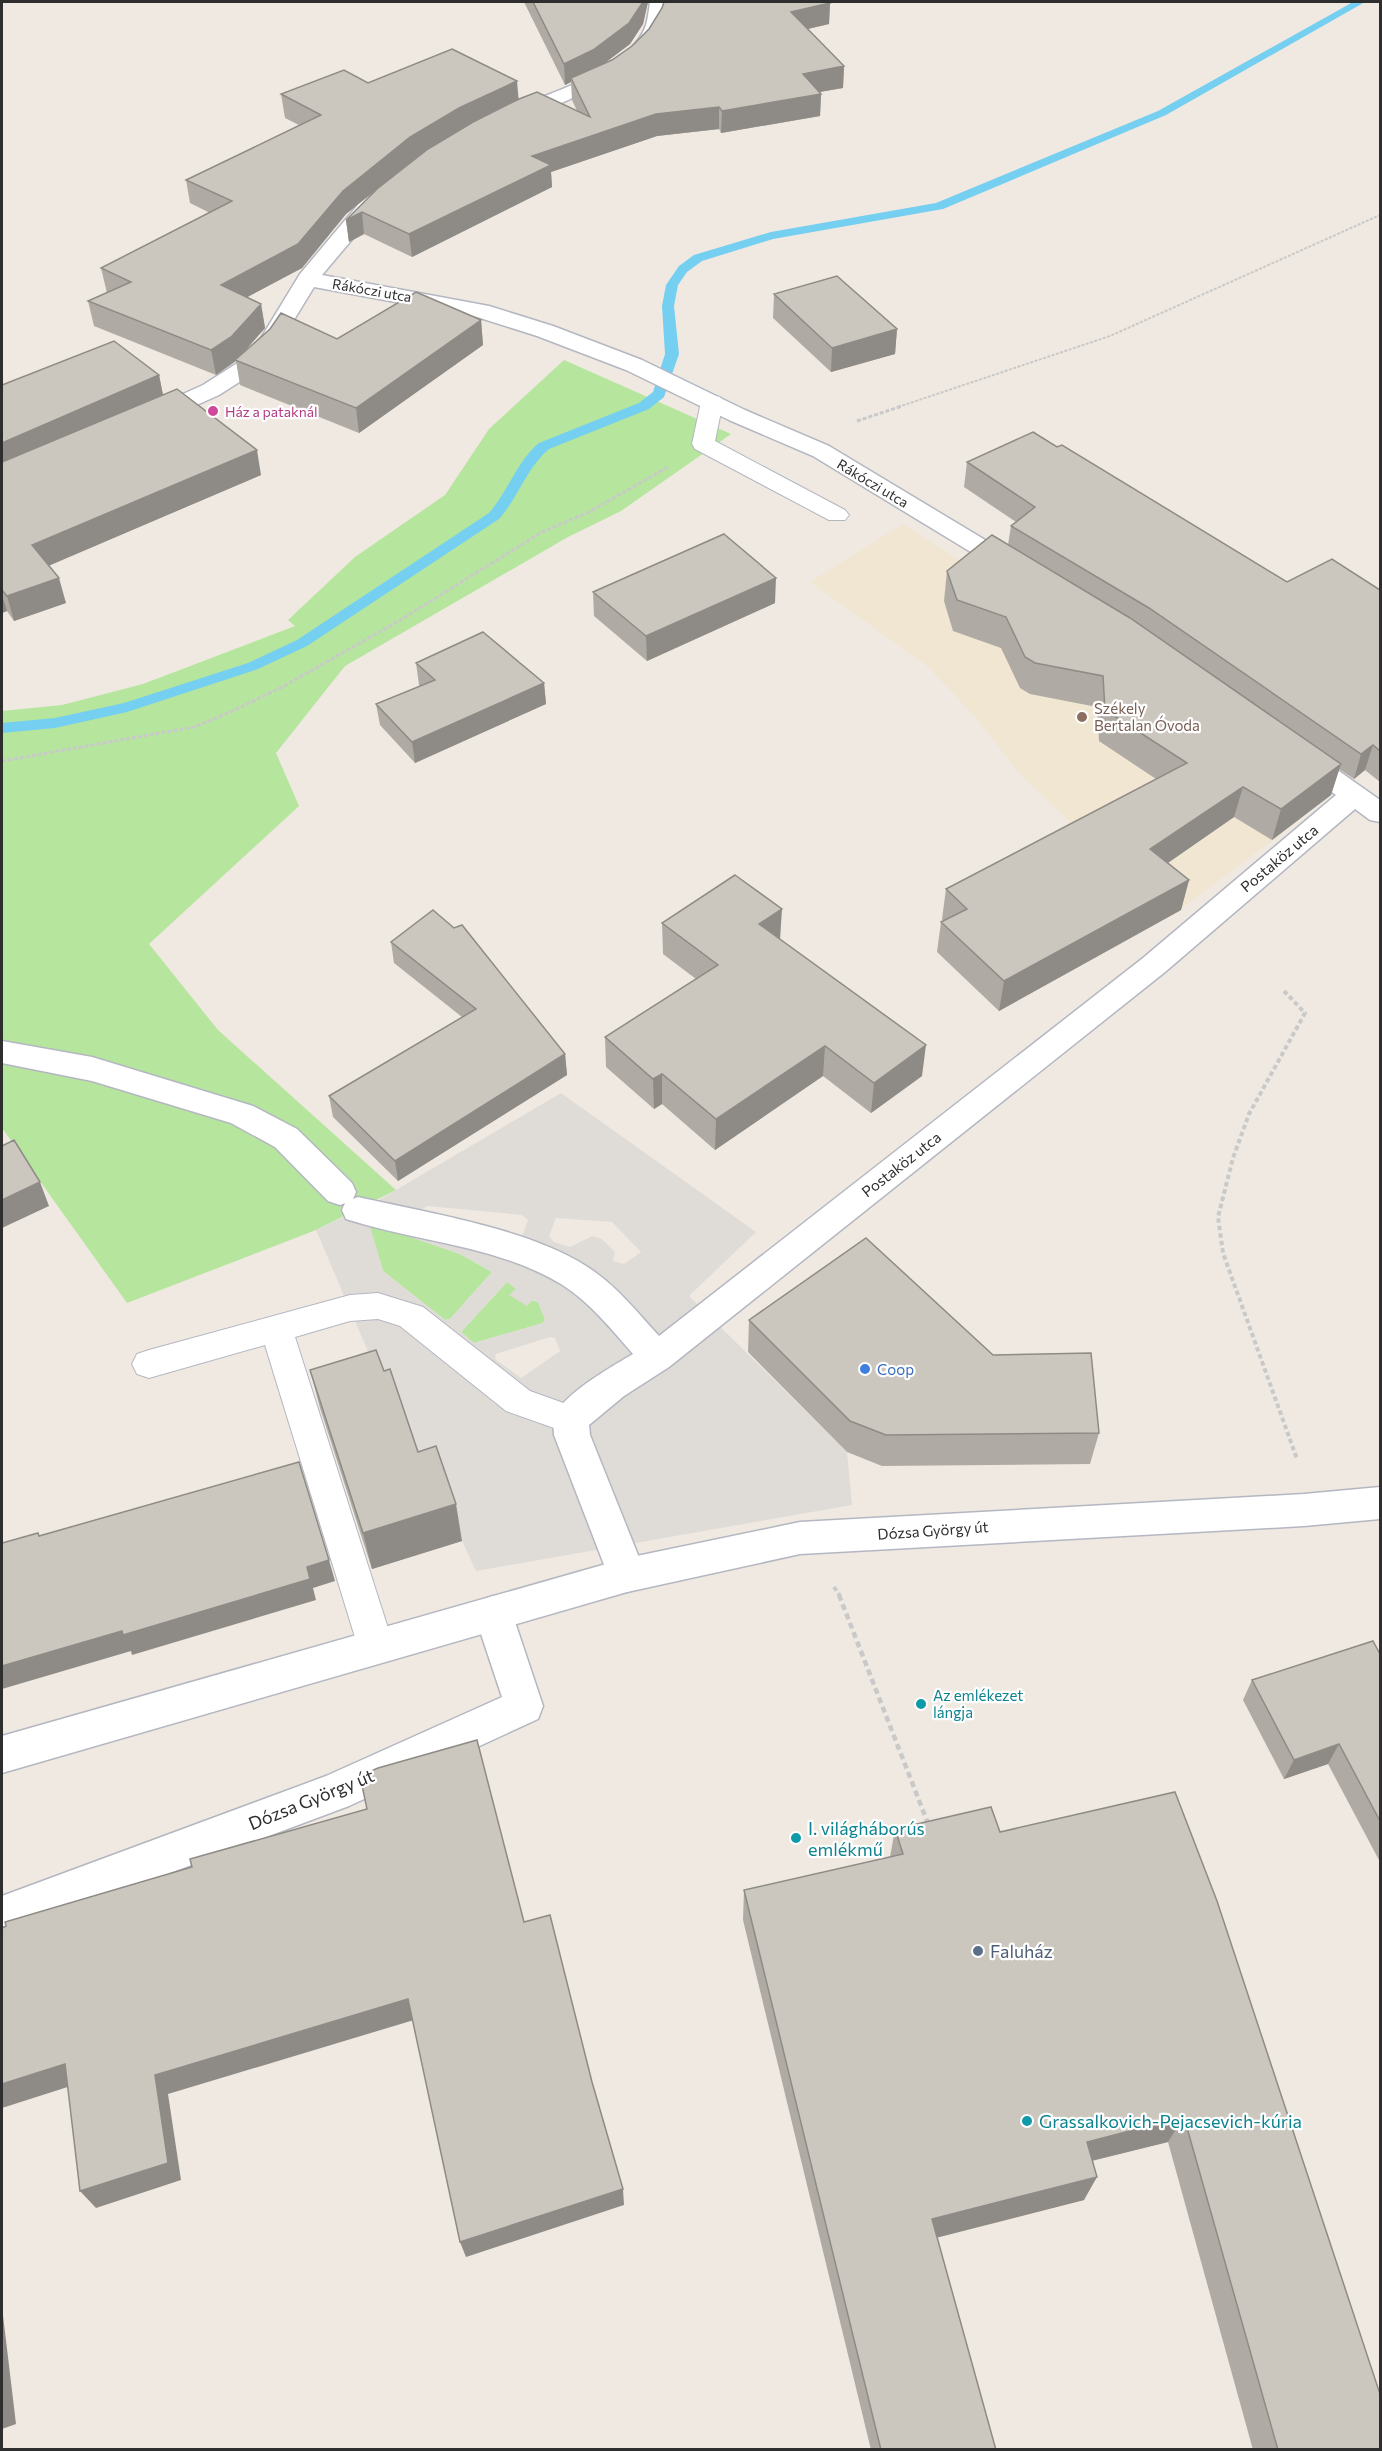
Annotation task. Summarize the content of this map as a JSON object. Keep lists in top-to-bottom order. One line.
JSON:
{"streets":{"street":["Rákóczi utca","Postaköz utca","Dózsa György út"]},"places":["Ház a pataknál","Székely Bertalan Óvoda","Coop","Az emlékezet lángja","I. világháborús emlékmű","Faluház","Grassalkovich-Pejacsevich-kúria"]}
